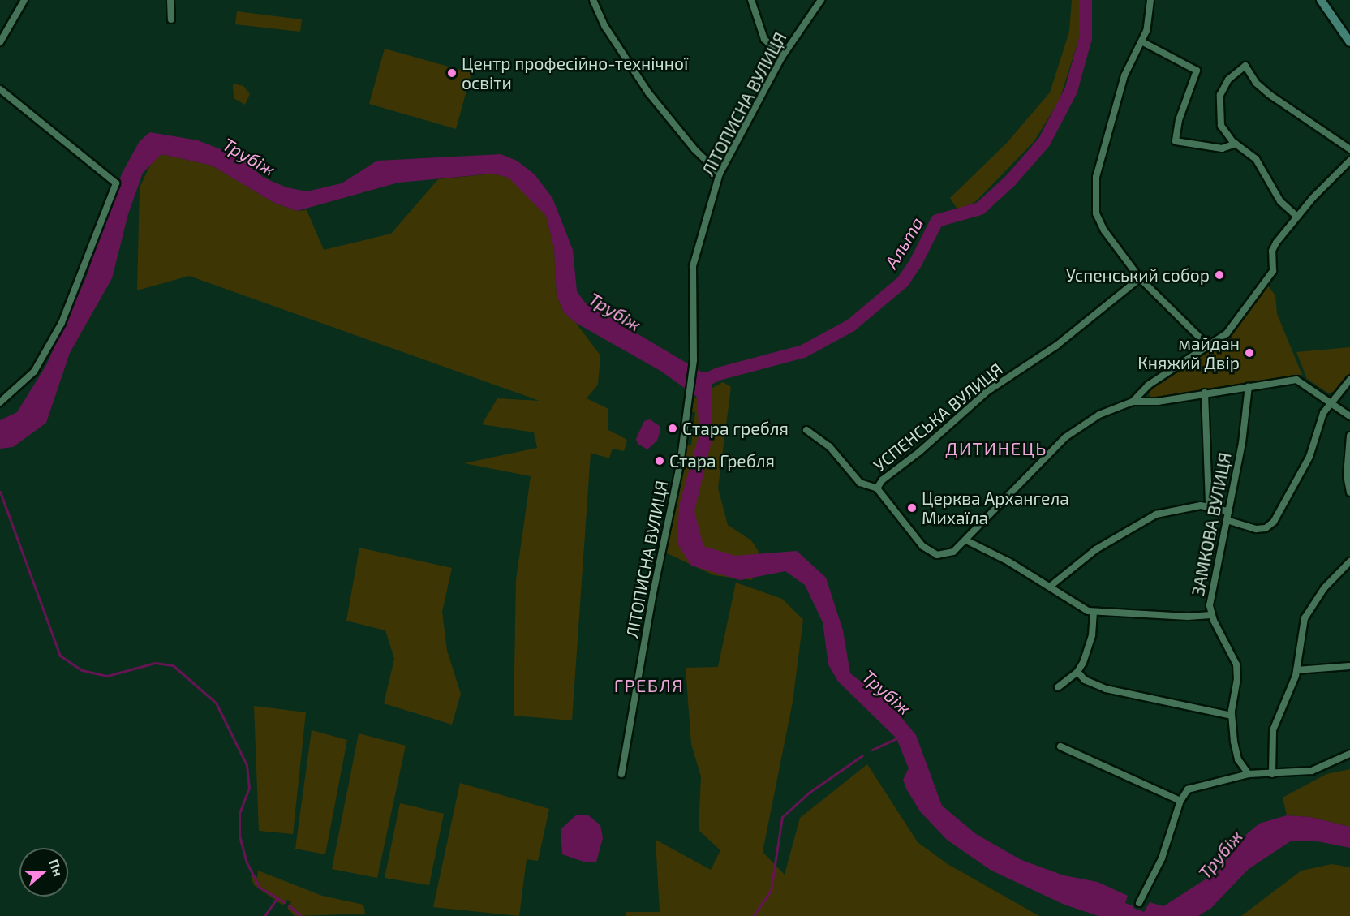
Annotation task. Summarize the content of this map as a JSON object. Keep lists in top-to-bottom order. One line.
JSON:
{"streets":{"street":["ЛІТОПИСНА ВУЛИЦЯ","УСПЕНСЬКА ВУЛИЦЯ","ЗАМКОВА ВУЛИЦЯ"]},"districts":["ДИТИНЕЦЬ","ГРЕБЛЯ"],"water":["Трубіж","Альта"],"places":["Центр професійно-технічної освіти","Успенський собор","майдан Княжий Двір","Стара гребля","Стара Гребля","Церква Архангела Михаїла"],"north":"right"}
